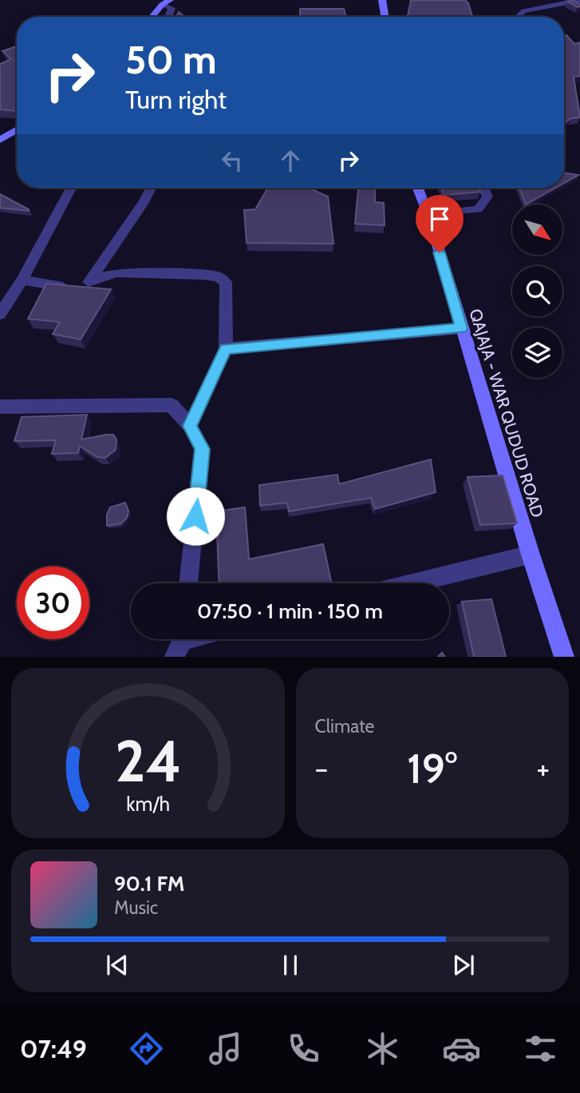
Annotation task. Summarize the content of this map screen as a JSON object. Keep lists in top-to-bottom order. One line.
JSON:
{"streets":{"street":["QAJAJA - WAR QUDUD ROAD"]},"north":"bottom right","page":{"turn":["50 m","Turn right"],"limit":"30","trip":"07:50 · 1 min · 150 m","tile":"Climate","heat":["−","19°","+"],"song":["90.1 FM","Music"],"tabs":"07:49","gauge":["24","km/h"]}}
